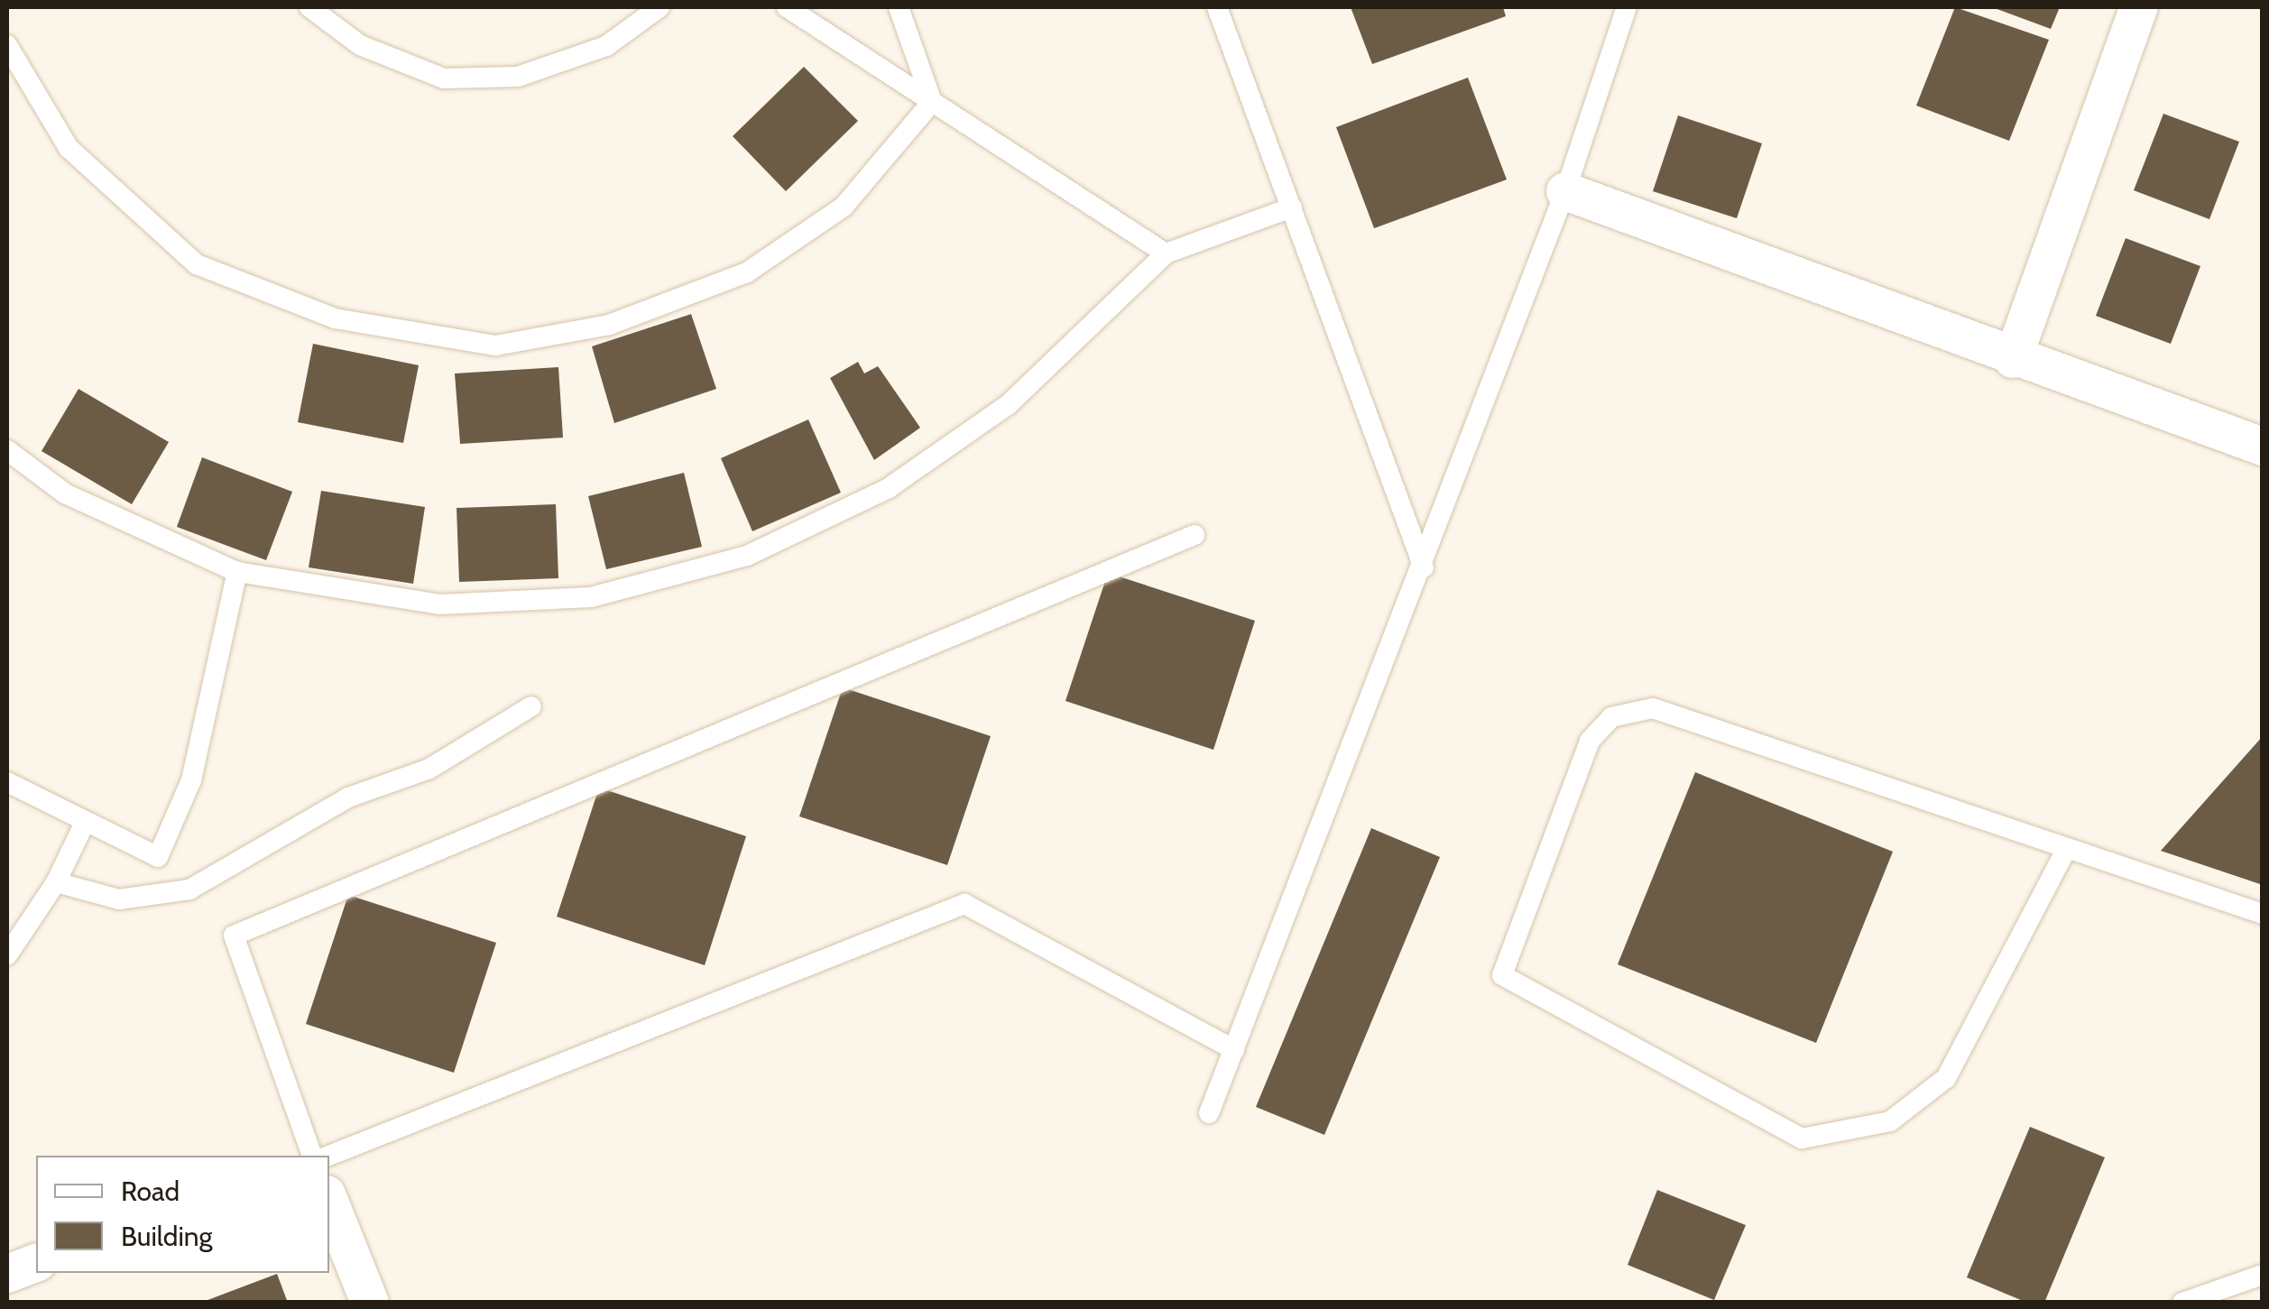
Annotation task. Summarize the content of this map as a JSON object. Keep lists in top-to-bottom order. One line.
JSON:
{"legend":["Road","Building"]}
